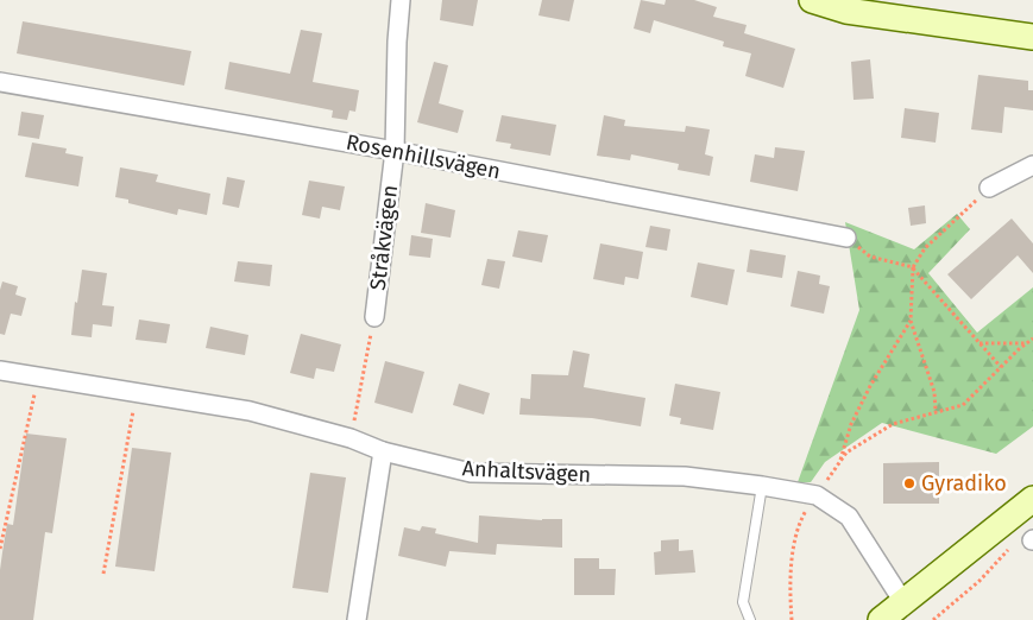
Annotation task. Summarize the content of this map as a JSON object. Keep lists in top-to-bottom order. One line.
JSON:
{"streets":{"street":["Rosenhillsvägen","Stråkvägen","Anhaltsvägen"]},"crossings":[["Rosenhillsvägen","Stråkvägen"],["Stråkvägen","Anhaltsvägen"]],"places":["Gyradiko"]}
